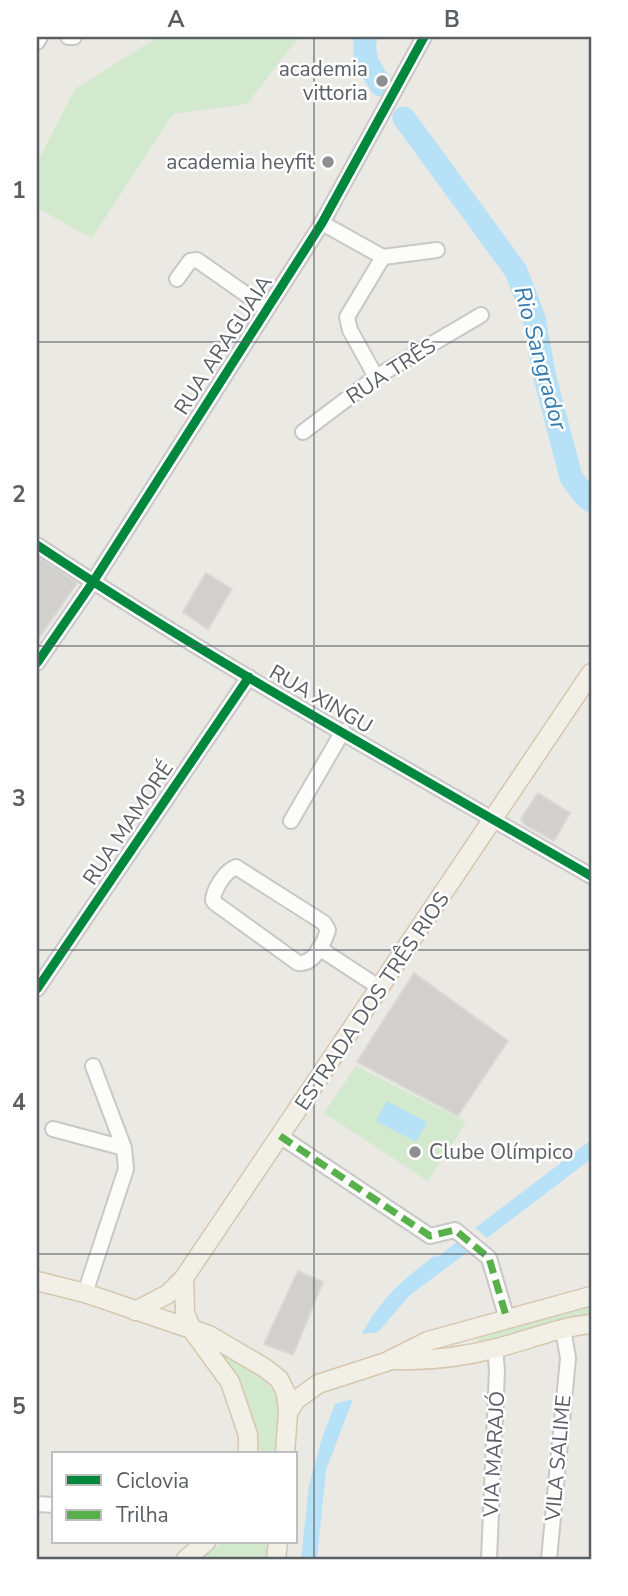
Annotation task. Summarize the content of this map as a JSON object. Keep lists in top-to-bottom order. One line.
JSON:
{"streets":{"main road":["ESTRADA DOS TRÊS RIOS"],"street":["RUA ARAGUAIA","RUA TRÊS","RUA XINGU","RUA MAMORÉ","VIA MARAJÓ","VILA SALIME"]},"crossings":[["RUA ARAGUAIA","RUA XINGU"],["RUA XINGU","RUA MAMORÉ"],["RUA XINGU","ESTRADA DOS TRÊS RIOS"]],"water":["Rio Sangrador"],"places":["academia vittoria","academia heyfit","Clube Olímpico"],"legend":["Ciclovia","Trilha"],"grid":{"columns":["A","B"],"rows":["1","2","3","4","5"]}}
